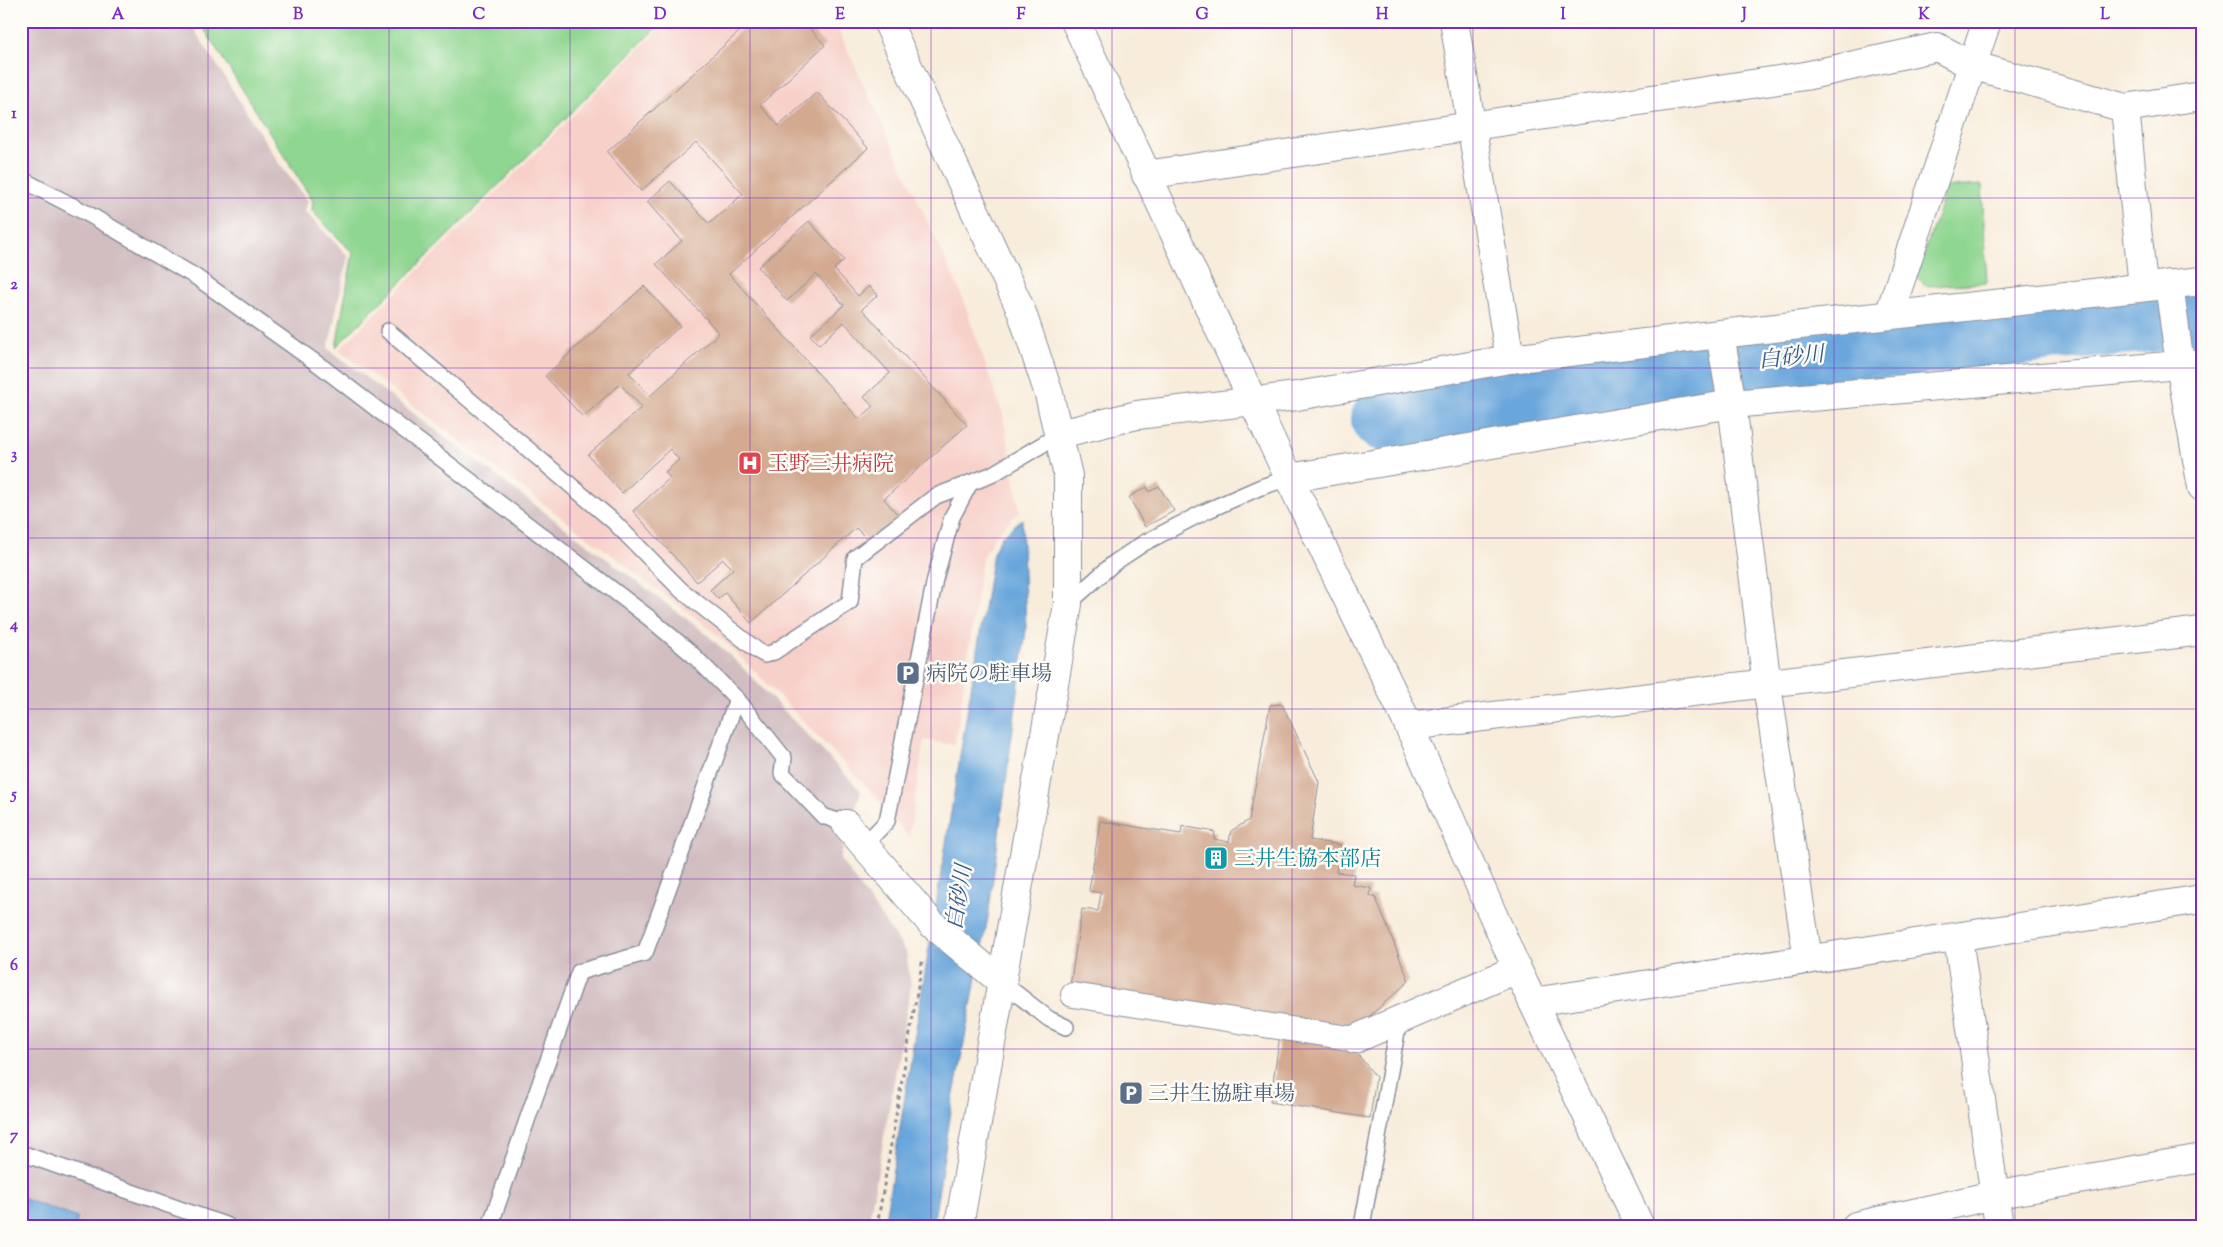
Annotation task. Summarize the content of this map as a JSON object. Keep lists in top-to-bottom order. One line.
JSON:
{"water":["白砂川"],"places":{"hospital":["玉野三井病院"],"parking":["病院の駐車場","三井生協駐車場"],"building":["三井生協本部店"]},"grid":{"columns":["A","B","C","D","E","F","G","H","I","J","K","L"],"rows":["1","2","3","4","5","6","7"]}}
